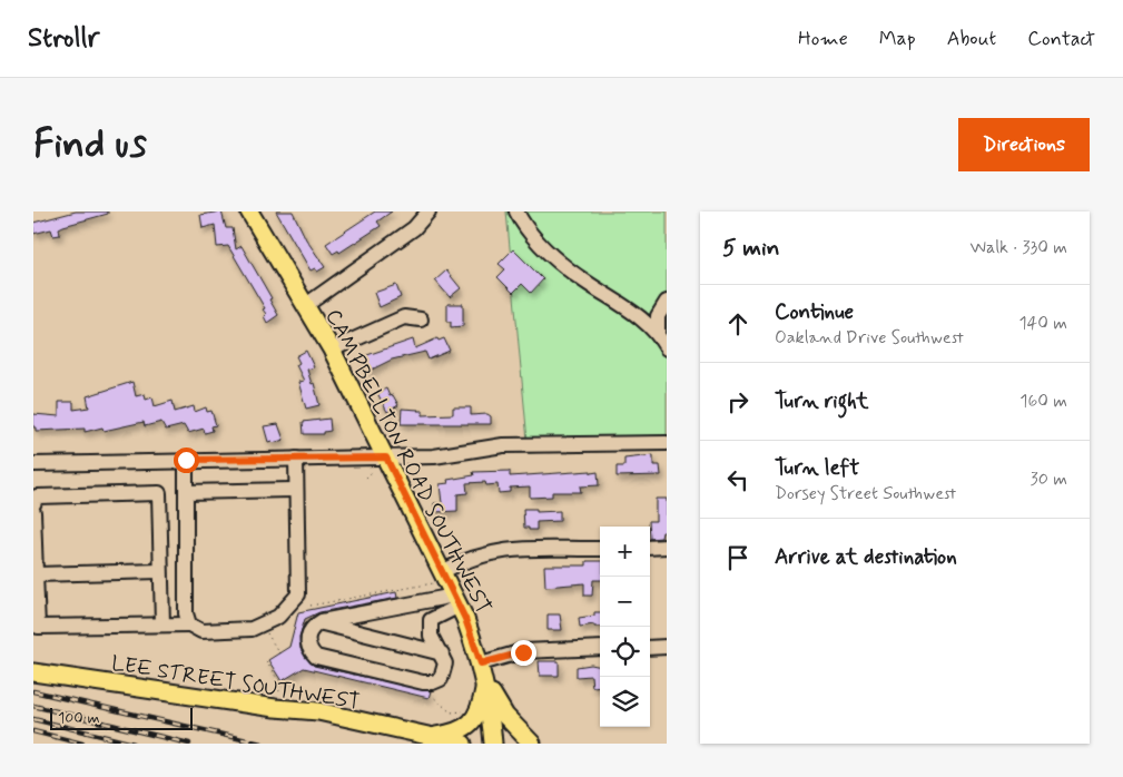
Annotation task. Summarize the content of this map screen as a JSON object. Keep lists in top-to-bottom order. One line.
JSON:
{"streets":{"main road":["CAMPBELLTON ROAD SOUTHWEST","LEE STREET SOUTHWEST"]},"scale_bar":"100 m","page":{"header":"Strollr","nav":["Home","Map","About","Contact"],"buttons":"Directions","title":"Find us","heading":["5 min","Walk · 330 m"],"list":[["Continue","Oakland Drive Southwest","140 m"],["Turn right","160 m"],["Turn left","Dorsey Street Southwest","30 m"],"Arrive at destination"],"map_buttons":["+","−"],"scale":"100 m"}}
